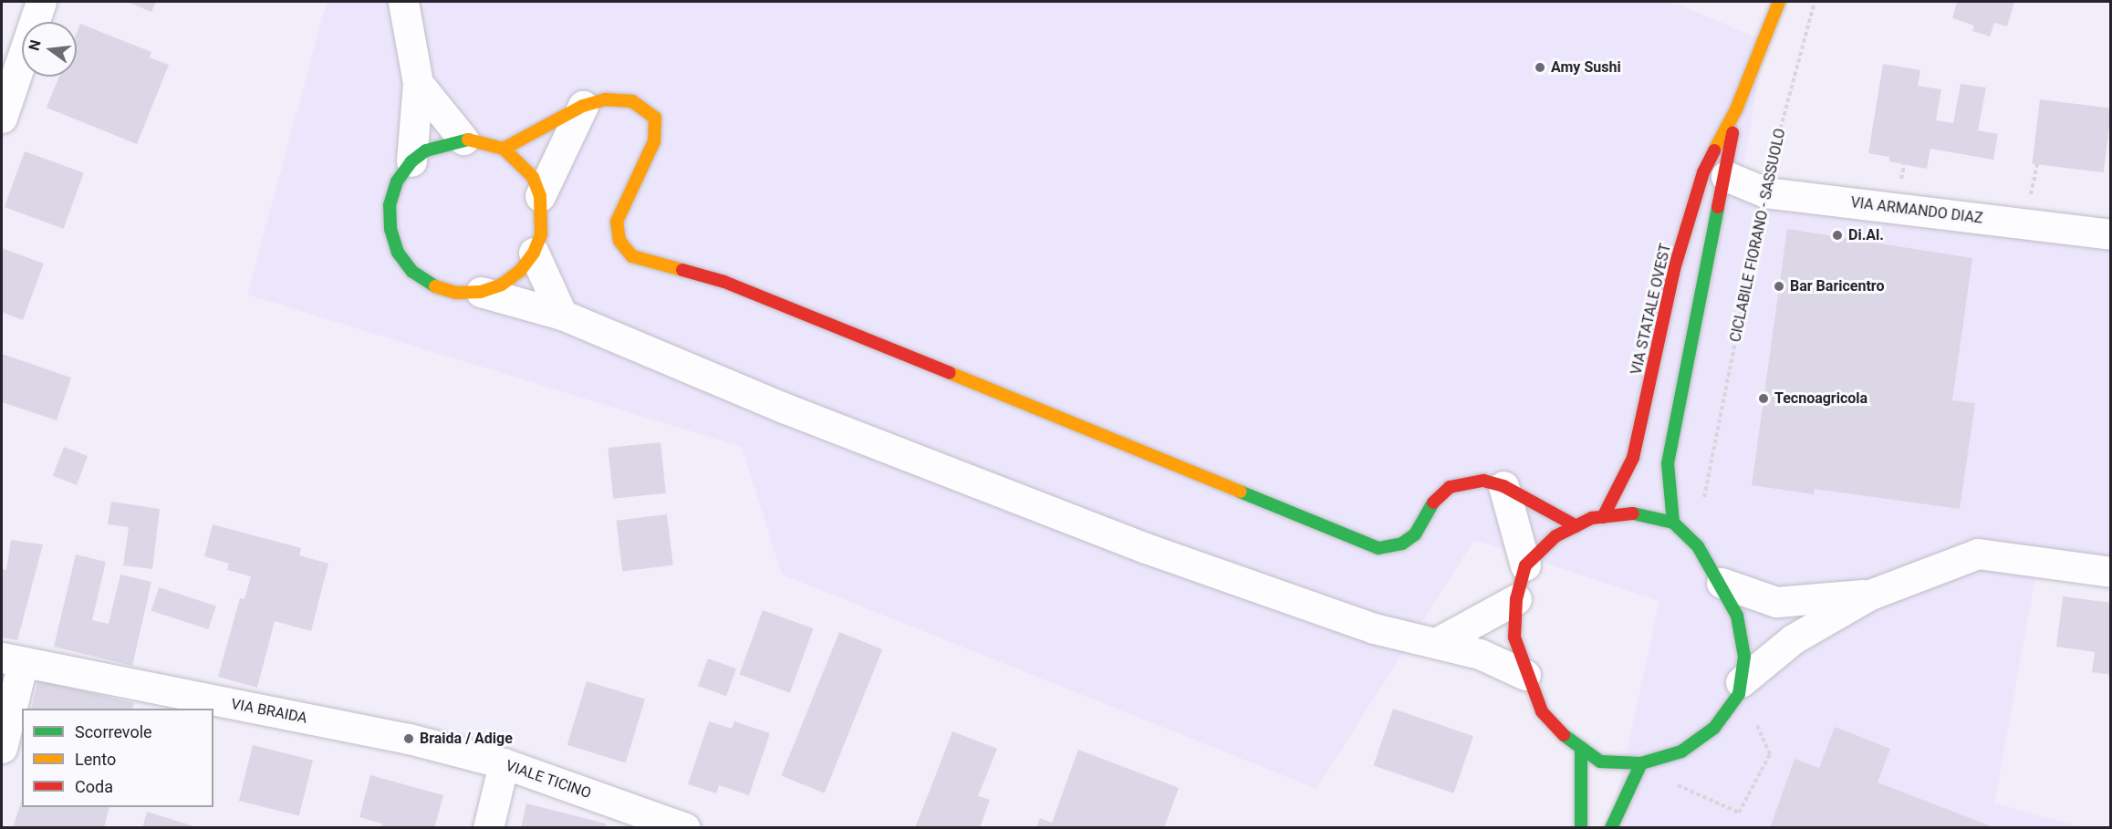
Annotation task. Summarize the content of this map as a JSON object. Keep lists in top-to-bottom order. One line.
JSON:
{"streets":{"street":["VIA ARMANDO DIAZ","VIA STATALE OVEST","VIA BRAIDA","VIALE TICINO"],"path":["CICLABILE FIORANO - SASSUOLO"]},"crossings":[["VIA ARMANDO DIAZ","CICLABILE FIORANO - SASSUOLO"],["VIA ARMANDO DIAZ","VIA STATALE OVEST"],["VIA BRAIDA","VIALE TICINO"]],"places":["Amy Sushi","Di.Al.","Bar Baricentro","Tecnoagricola","Braida / Adige"],"legend":["Scorrevole","Lento","Coda"],"north":"left"}
